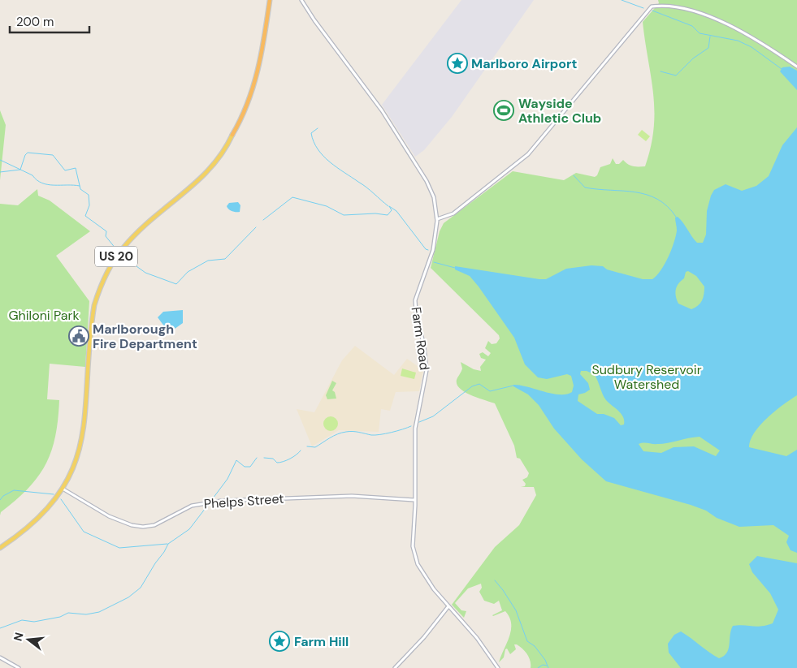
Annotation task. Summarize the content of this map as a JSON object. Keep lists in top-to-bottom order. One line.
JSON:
{"streets":{"highway":["US 20"],"street":["Farm Road","Phelps Street"]},"crossings":[["US 20","Phelps Street"],["Farm Road","Phelps Street"]],"parks":["Ghiloni Park","Sudbury Reservoir Watershed"],"places":{"place":["Marlboro Airport","Farm Hill"],"sports":["Wayside Athletic Club"],"public building":["Marlborough Fire Department"]},"scale_bar":"200 m","north":"left"}
